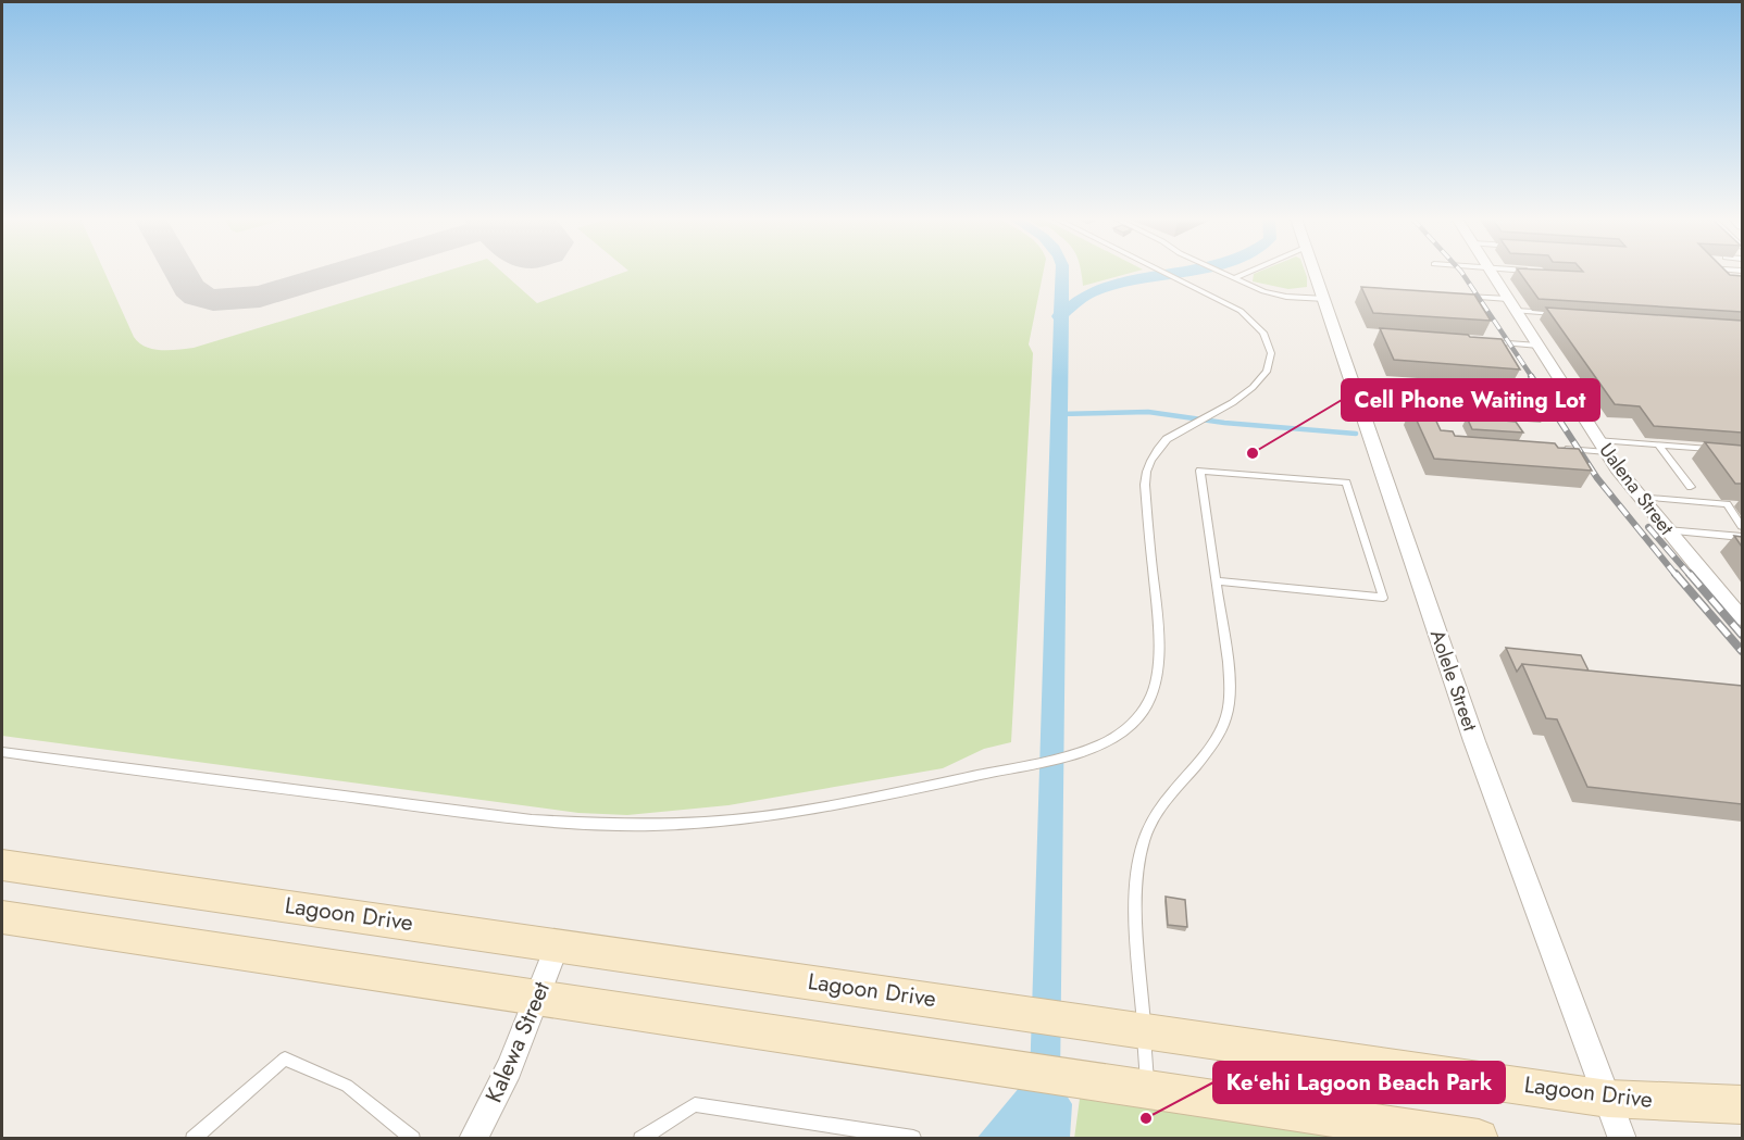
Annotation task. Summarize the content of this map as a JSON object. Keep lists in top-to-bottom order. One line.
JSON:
{"streets":{"street":["Ualena Street","Aolele Street","Lagoon Drive","Kalewa Street"]},"crossings":[["Aolele Street","Lagoon Drive"],["Lagoon Drive","Kalewa Street"]],"places":["Cell Phone Waiting Lot","Keʻehi Lagoon Beach Park"]}
